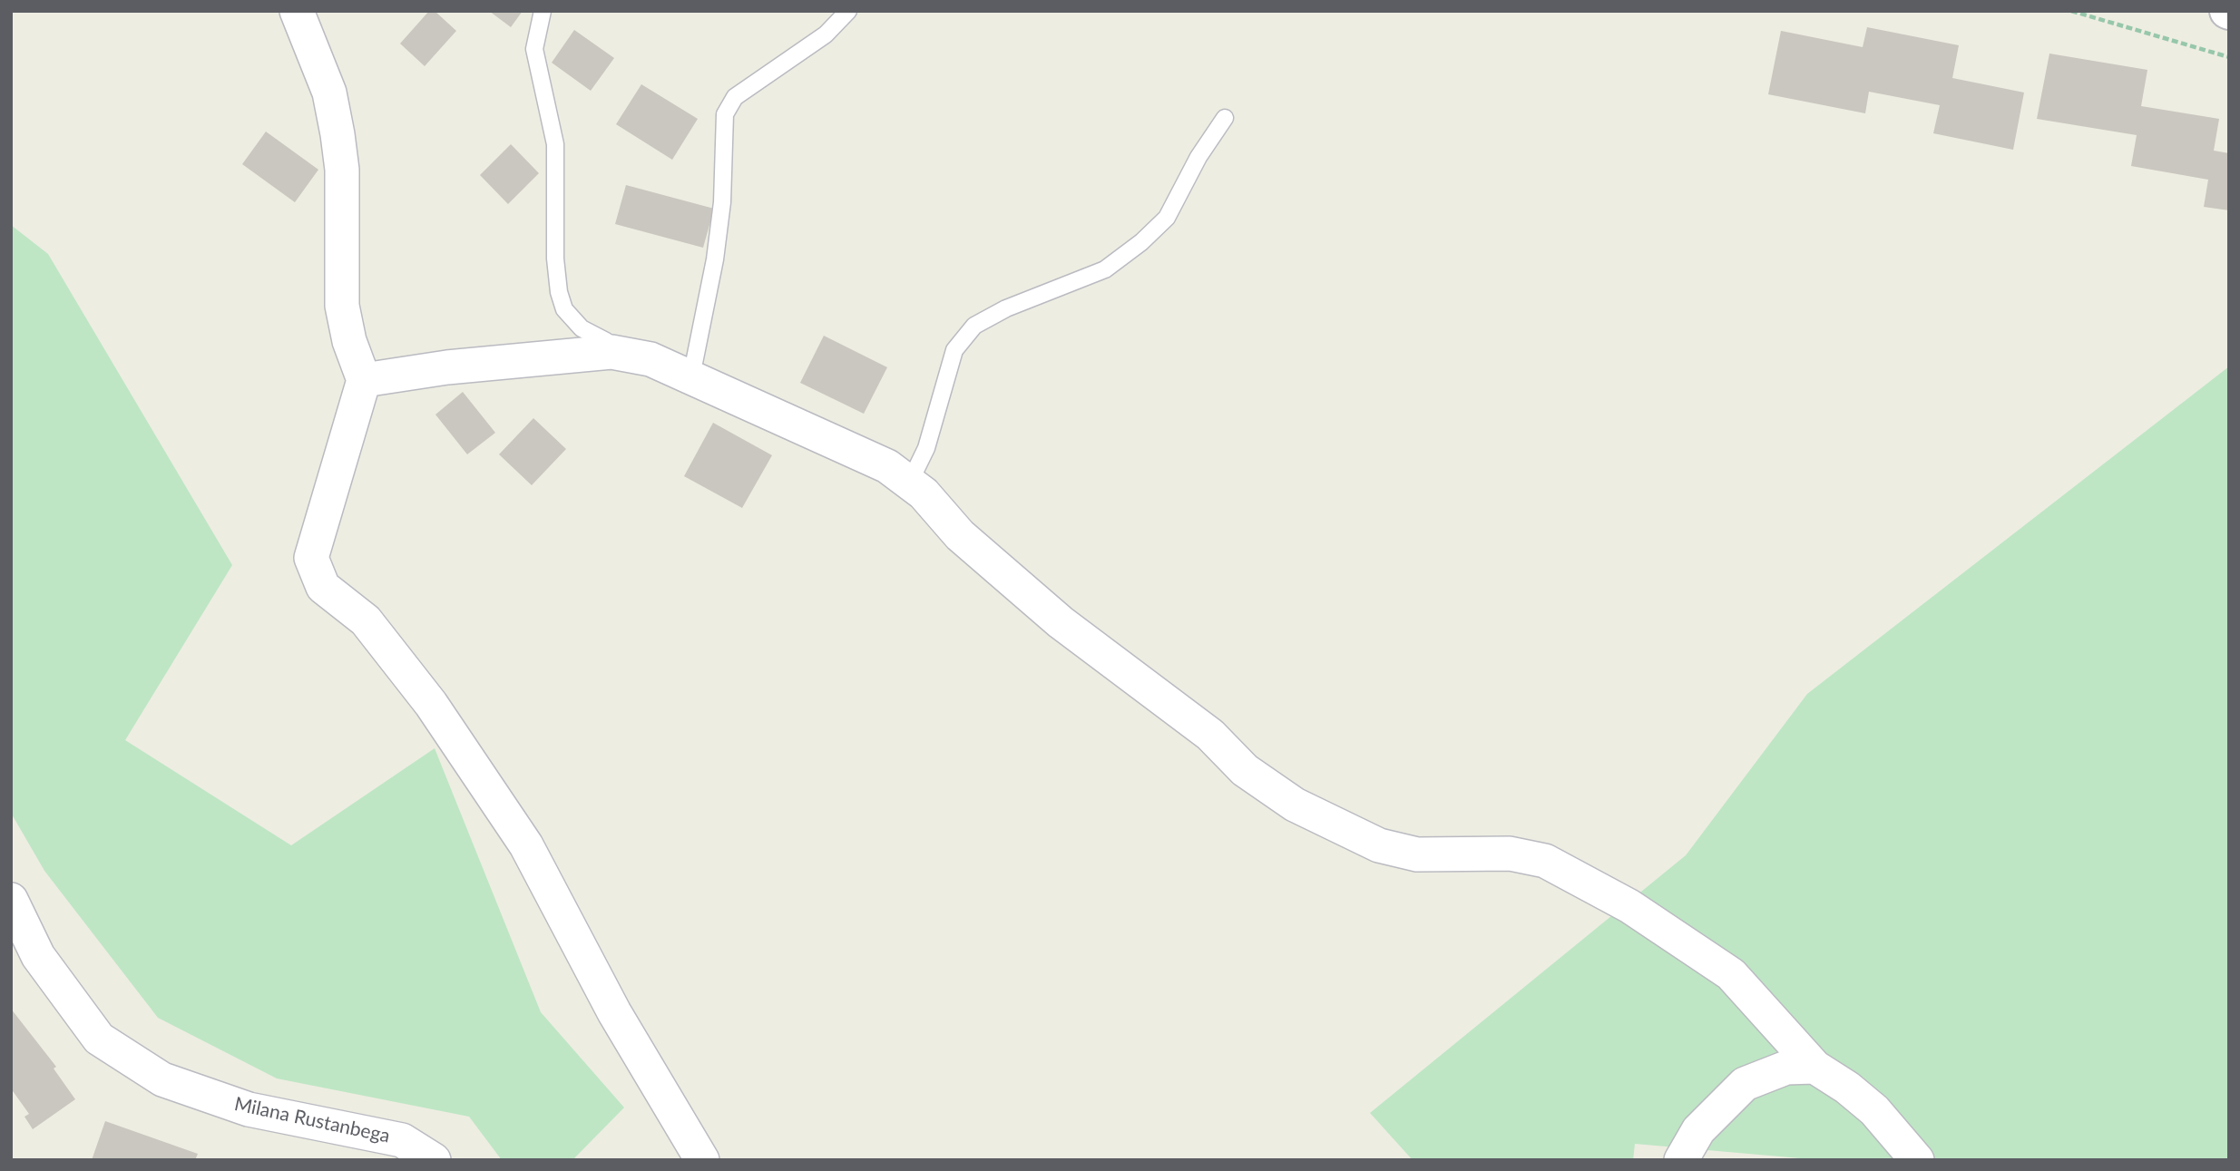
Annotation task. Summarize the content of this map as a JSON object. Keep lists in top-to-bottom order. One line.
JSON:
{"streets":{"street":["Milana Rustanbega"]}}
